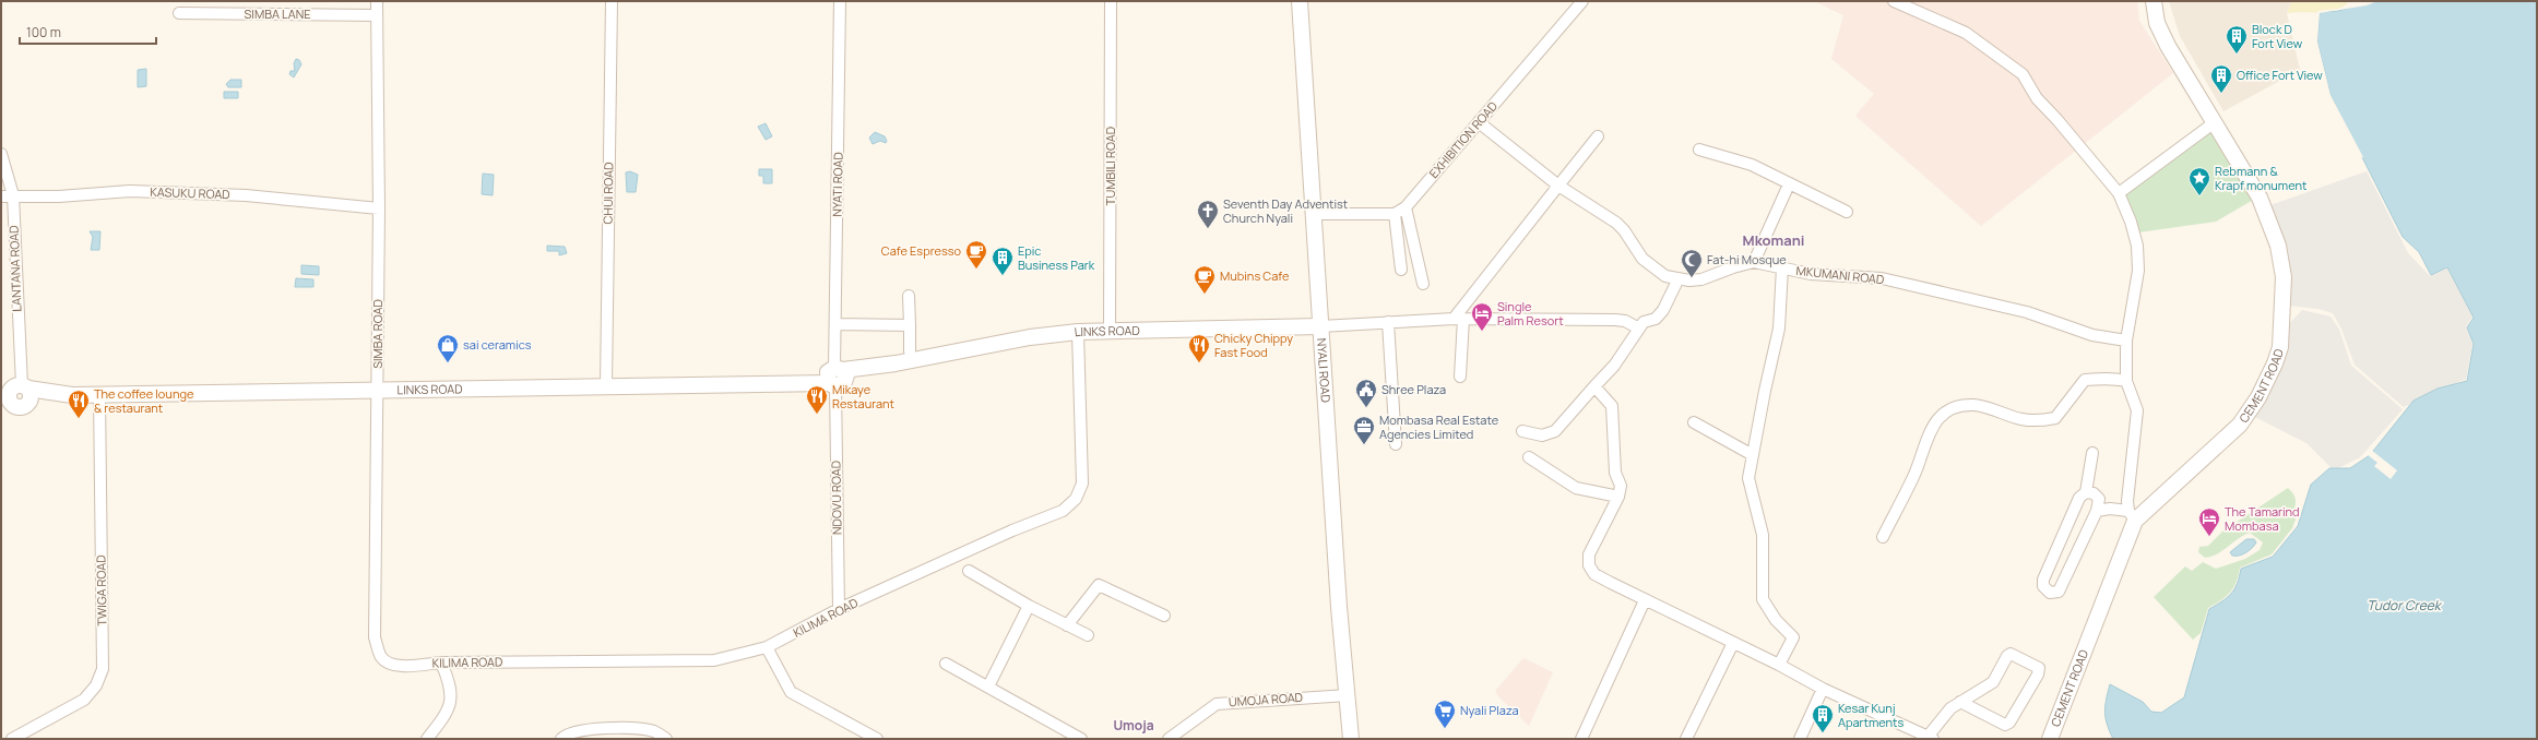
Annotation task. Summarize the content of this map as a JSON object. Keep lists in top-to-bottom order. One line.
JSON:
{"streets":{"main road":["LINKS ROAD","NYALI ROAD","CEMENT ROAD"],"street":["SIMBA LANE","EXHIBITION ROAD","TUMBILI ROAD","NYATI ROAD","KASUKU ROAD","CHUI ROAD","LANTANA ROAD","MKUMANI ROAD","SIMBA ROAD","NDOVU ROAD","TWIGA ROAD","KILIMA ROAD","UMOJA ROAD"]},"crossings":[["SIMBA LANE","SIMBA ROAD"],["EXHIBITION ROAD","MKUMANI ROAD"],["TUMBILI ROAD","LINKS ROAD"],["NYATI ROAD","LINKS ROAD"],["NYATI ROAD","NDOVU ROAD"],["KASUKU ROAD","LANTANA ROAD"],["KASUKU ROAD","SIMBA ROAD"],["CHUI ROAD","LINKS ROAD"],["LINKS ROAD","SIMBA ROAD"],["LINKS ROAD","NYALI ROAD"],["LINKS ROAD","NDOVU ROAD"],["LINKS ROAD","TWIGA ROAD"],["LINKS ROAD","KILIMA ROAD"],["SIMBA ROAD","KILIMA ROAD"],["NYALI ROAD","UMOJA ROAD"],["NDOVU ROAD","KILIMA ROAD"]],"districts":["Mkomani","Umoja"],"water":["Tudor Creek"],"places":{"building":["Block D Fort View","Office Fort View","Epic Business Park","Kesar Kunj Apartments"],"place":["Rebmann & Krapf monument"],"church":["Seventh Day Adventist Church Nyali"],"cafe":["Cafe Espresso","Mubins Cafe"],"mosque":["Fat-hi Mosque"],"hotel":["Single Palm Resort","The Tamarind Mombasa"],"shop":["sai ceramics"],"restaurant":["Chicky Chippy Fast Food","Mikaye Restaurant","The coffee lounge & restaurant"],"public building":["Shree Plaza"],"office":["Mombasa Real Estate Agencies Limited"],"supermarket":["Nyali Plaza"]},"scale_bar":"100 m"}
